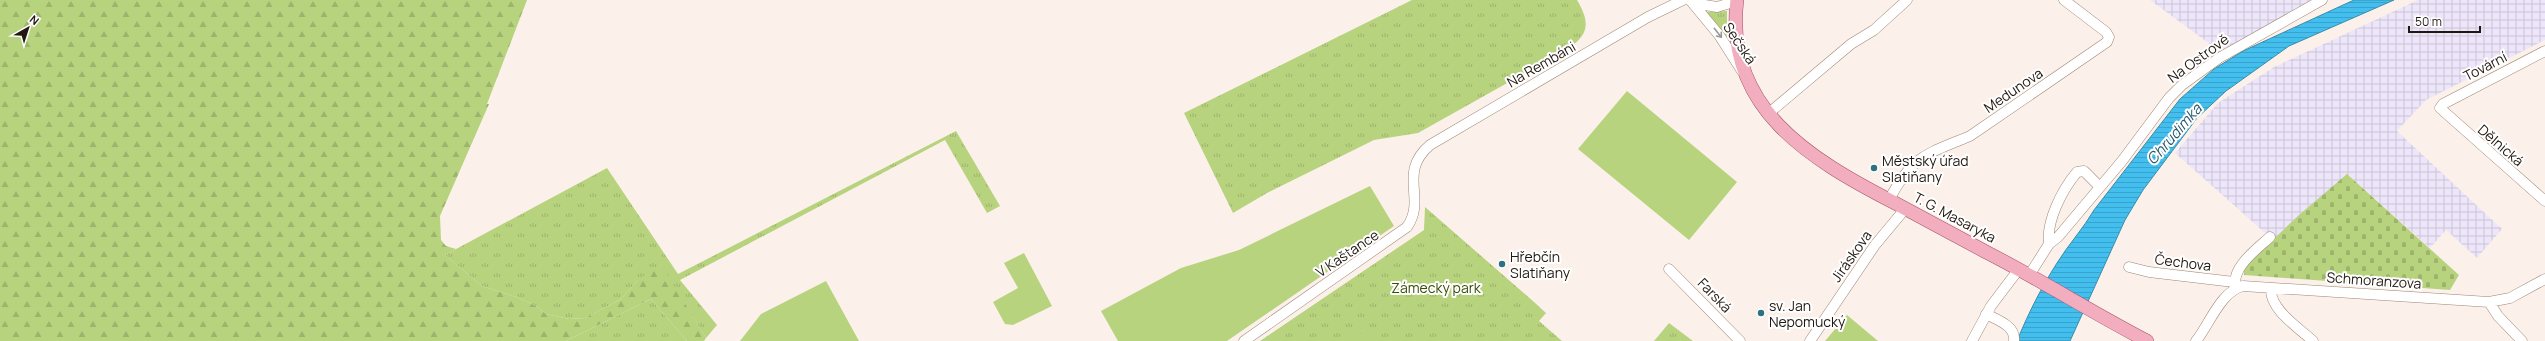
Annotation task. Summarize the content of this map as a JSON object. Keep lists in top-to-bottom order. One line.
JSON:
{"streets":{"main road":["T. G. Masaryka"],"street":["Sečská","Na Ostrově","Na Rembáni","Tovární","Medunova","Dělnická","V Kaštance","Jiráskova","Čechova","Schmoranzova","Farská"]},"crossings":[["Sečská","T. G. Masaryka"],["Na Ostrově","T. G. Masaryka"],["Na Rembáni","V Kaštance"],["Tovární","Dělnická"],["Medunova","T. G. Masaryka"],["T. G. Masaryka","Jiráskova"],["Čechova","Schmoranzova"]],"one_way":["Sečská"],"water":["Chrudimka"],"parks":["Zámecký park"],"places":["Městský úřad Slatiňany","Hřebčín Slatiňany","sv. Jan Nepomucký"],"scale_bar":"50 m","north":"top right"}
